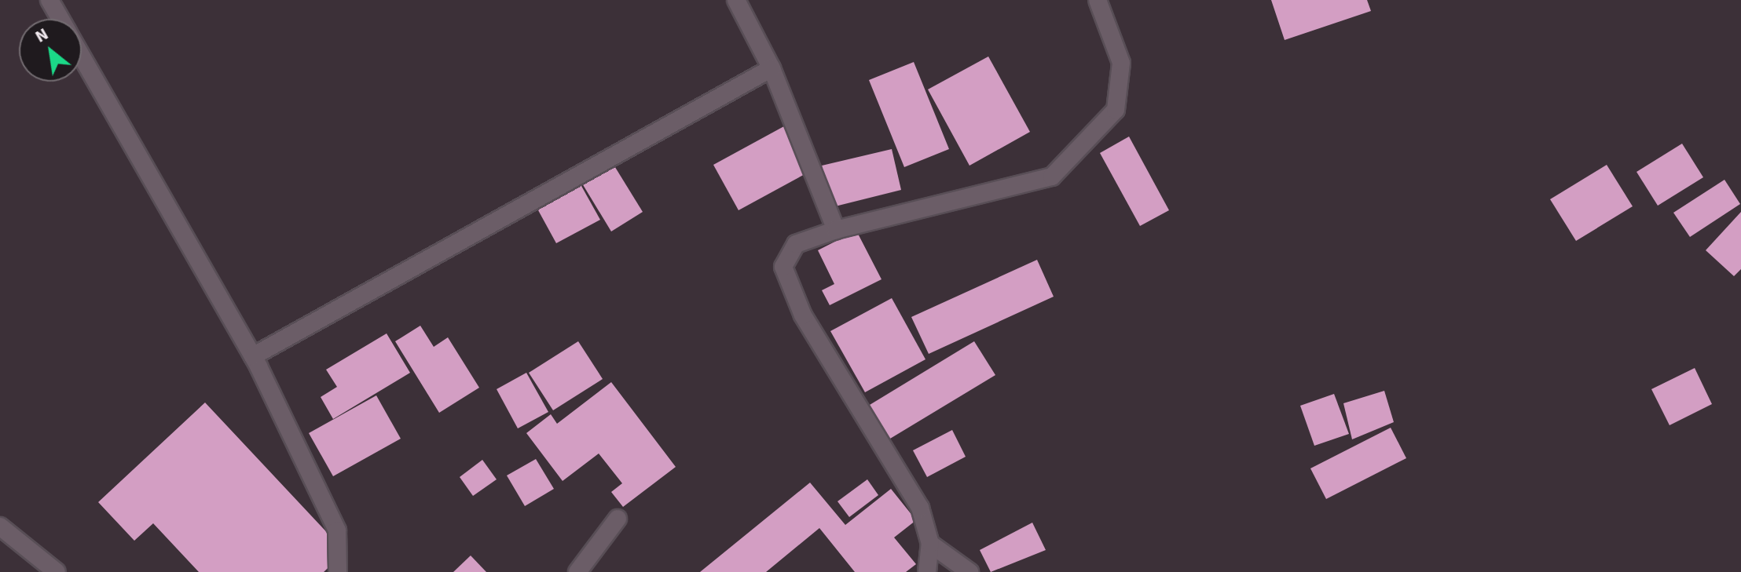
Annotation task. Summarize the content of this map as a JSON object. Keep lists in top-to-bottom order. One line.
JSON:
{"north":"top left"}
